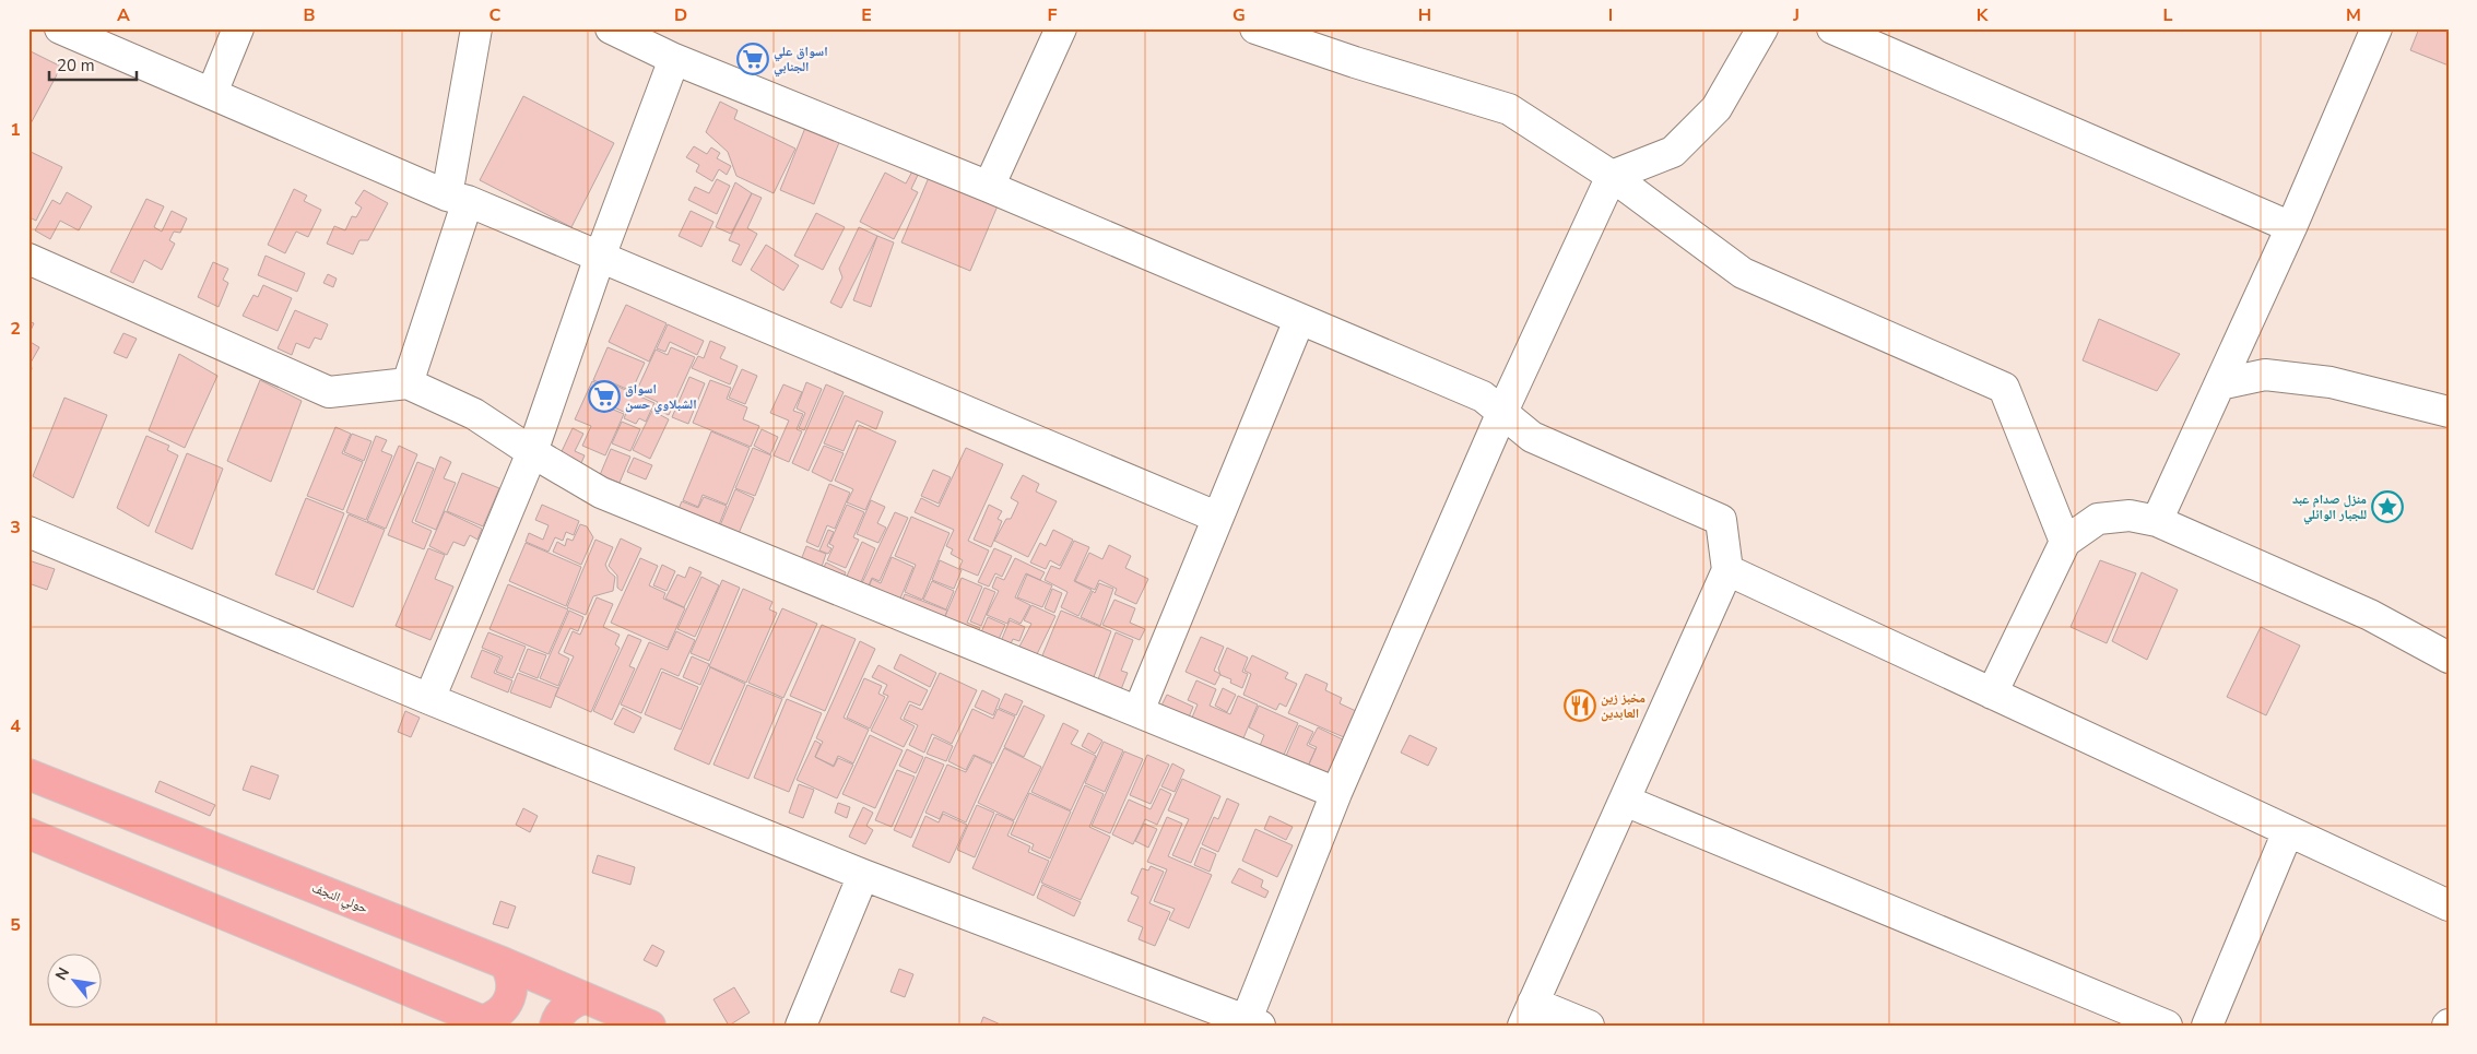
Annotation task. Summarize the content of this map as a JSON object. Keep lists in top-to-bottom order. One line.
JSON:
{"streets":{"main road":["حولي النجف"]},"places":{"supermarket":["اسواق علي الجنابي","اسواق الشبلاوي حسن"],"place":["منزل صدام عبد للجبار الوائلي"],"restaurant":["مخبز زين العابدين"]},"scale_bar":"20 m","north":"top left","grid":{"columns":["A","B","C","D","E","F","G","H","I","J","K","L","M"],"rows":["1","2","3","4","5"]}}
